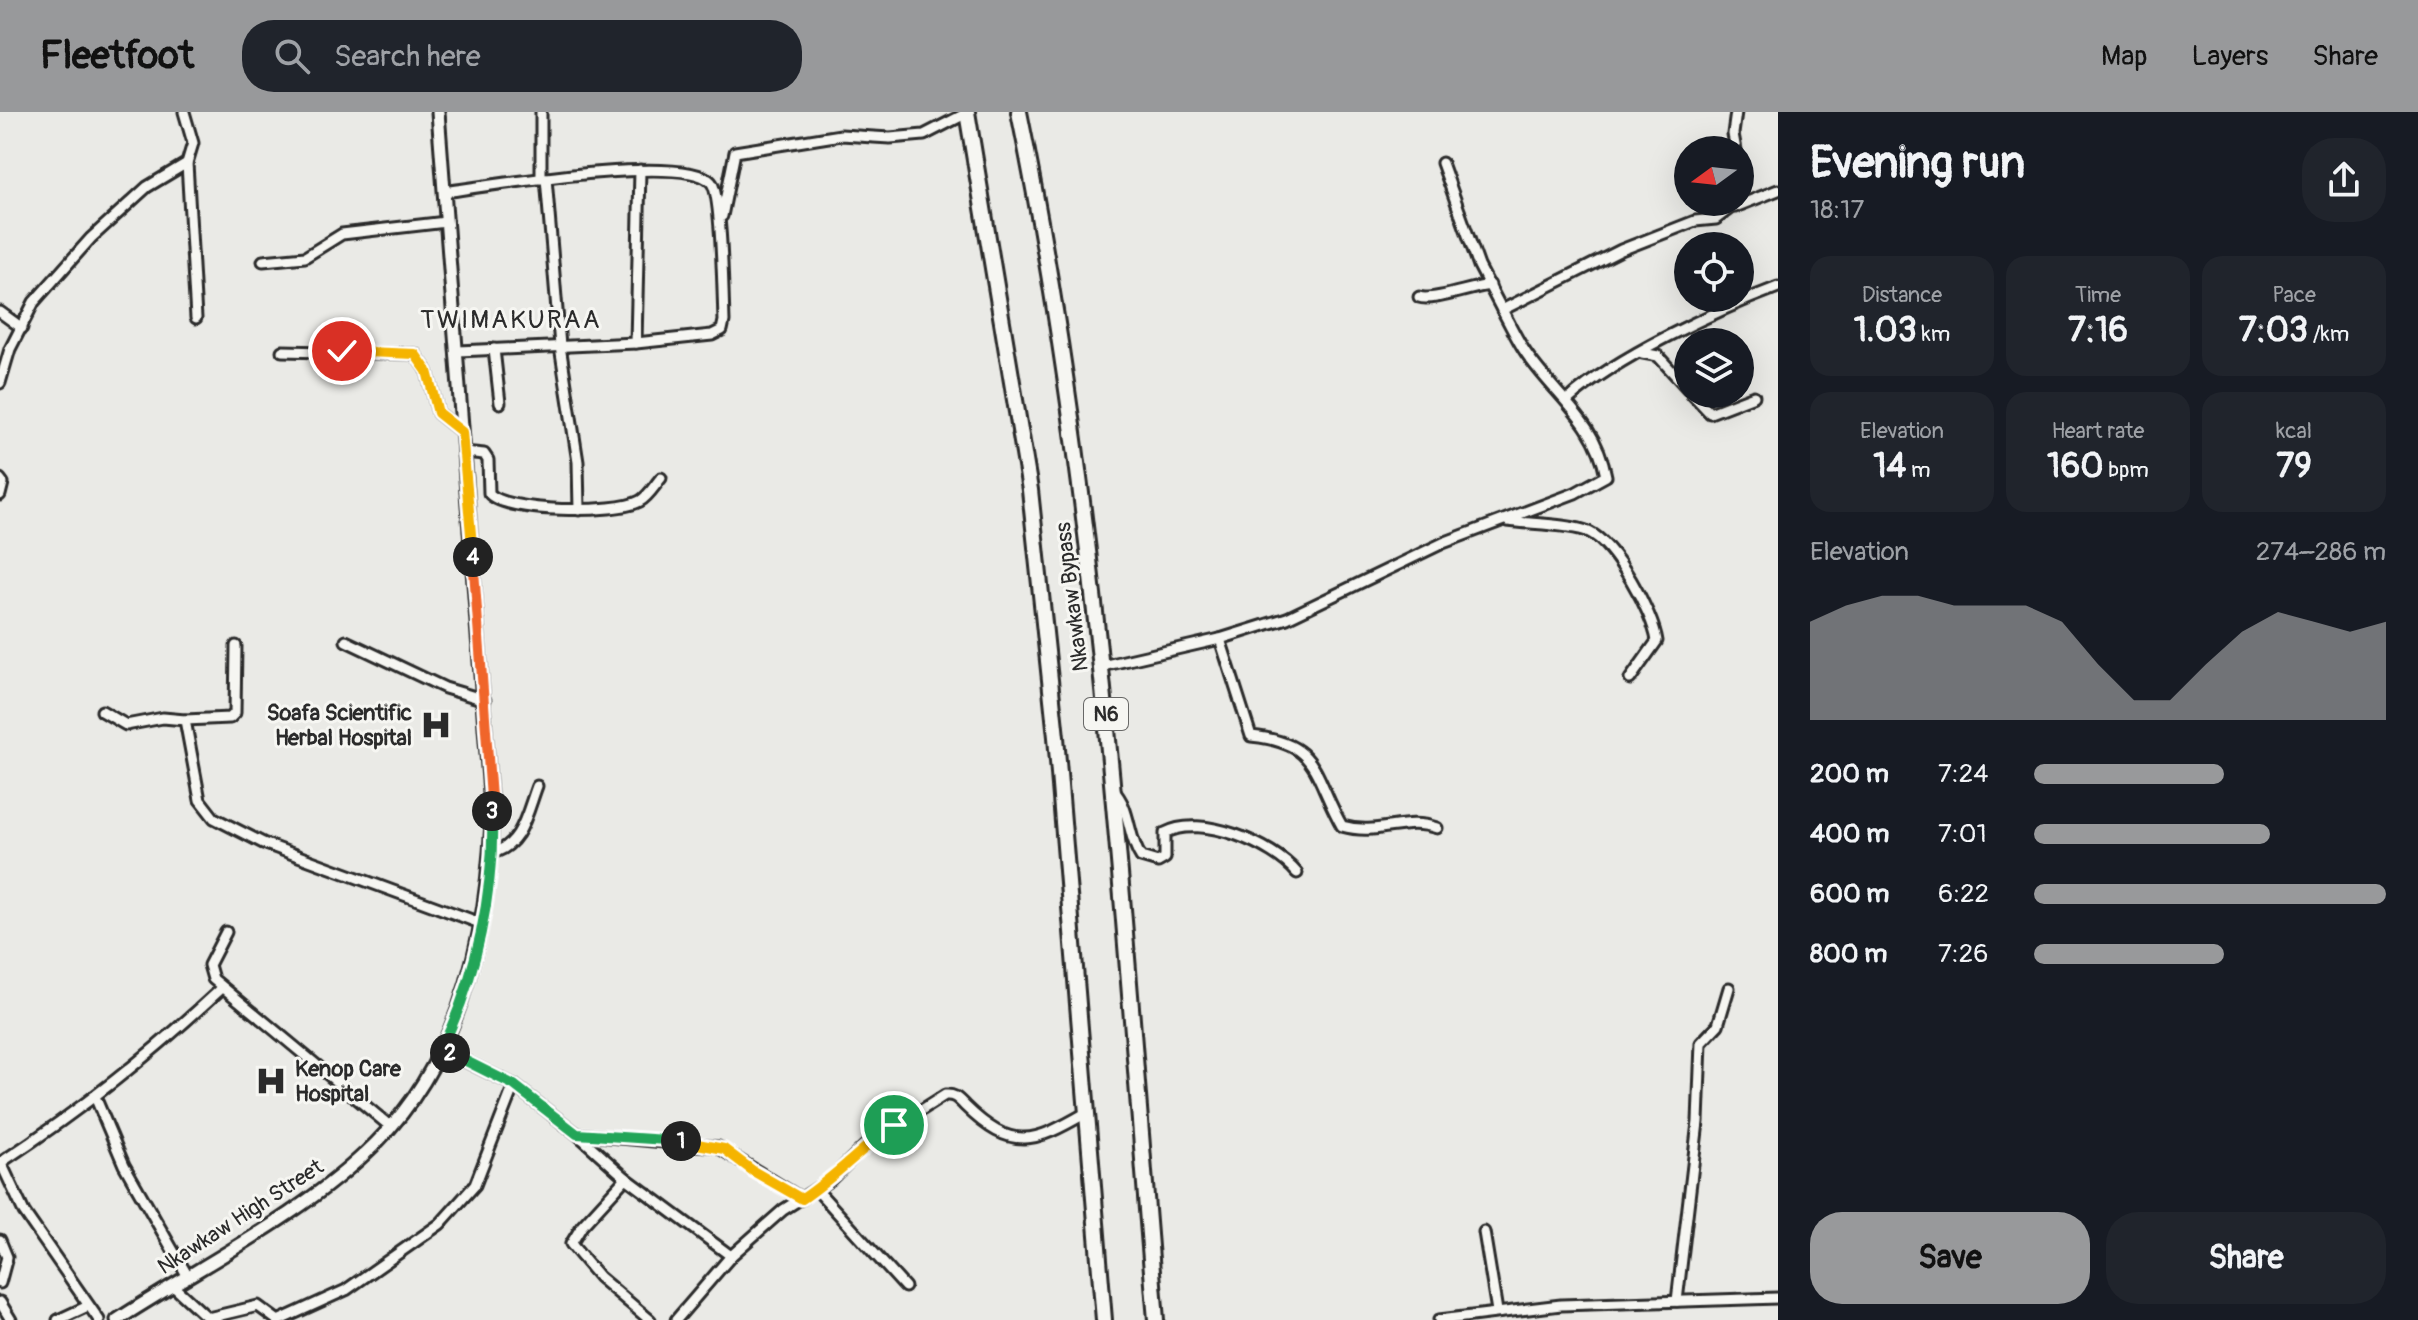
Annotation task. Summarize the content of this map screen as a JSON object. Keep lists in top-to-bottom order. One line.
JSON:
{"streets":{"highway":["Nkawkaw Bypass","N6"],"main road":["Nkawkaw High Street"]},"districts":["TWIMAKURAA"],"places":{"hospital":["Soafa Scientific Herbal Hospital","Kenop Care Hospital"]},"north":"left","page":{"header":"Fleetfoot","search":"Search here","nav":["Map","Layers","Share"],"heading":["Evening run","18:17"],"stats":[["Distance","1.03 km"],["Time","7:16"],["Pace","7:03 /km"],["Elevation","14 m"],["Heart rate","160 bpm"],["kcal","79"]],"chart":["Elevation","274–286 m"],"pins":["4","3","2","1"],"list":[{"name":"200 m","note":"7:24"},{"name":"400 m","note":"7:01"},{"name":"600 m","note":"6:22"},{"name":"800 m","note":"7:26"}],"buttons":["Save","Share"]}}
